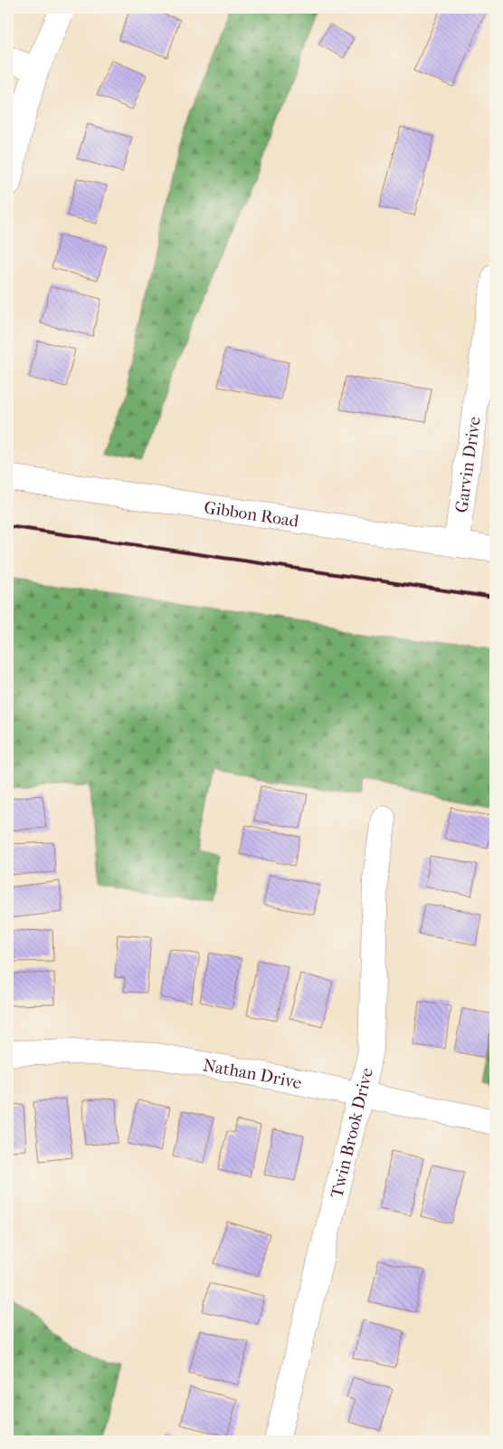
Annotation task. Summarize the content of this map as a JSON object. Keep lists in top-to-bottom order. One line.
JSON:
{"streets":{"street":["Garvin Drive","Gibbon Road","Nathan Drive","Twin Brook Drive"]},"crossings":[["Garvin Drive","Gibbon Road"],["Nathan Drive","Twin Brook Drive"]]}
